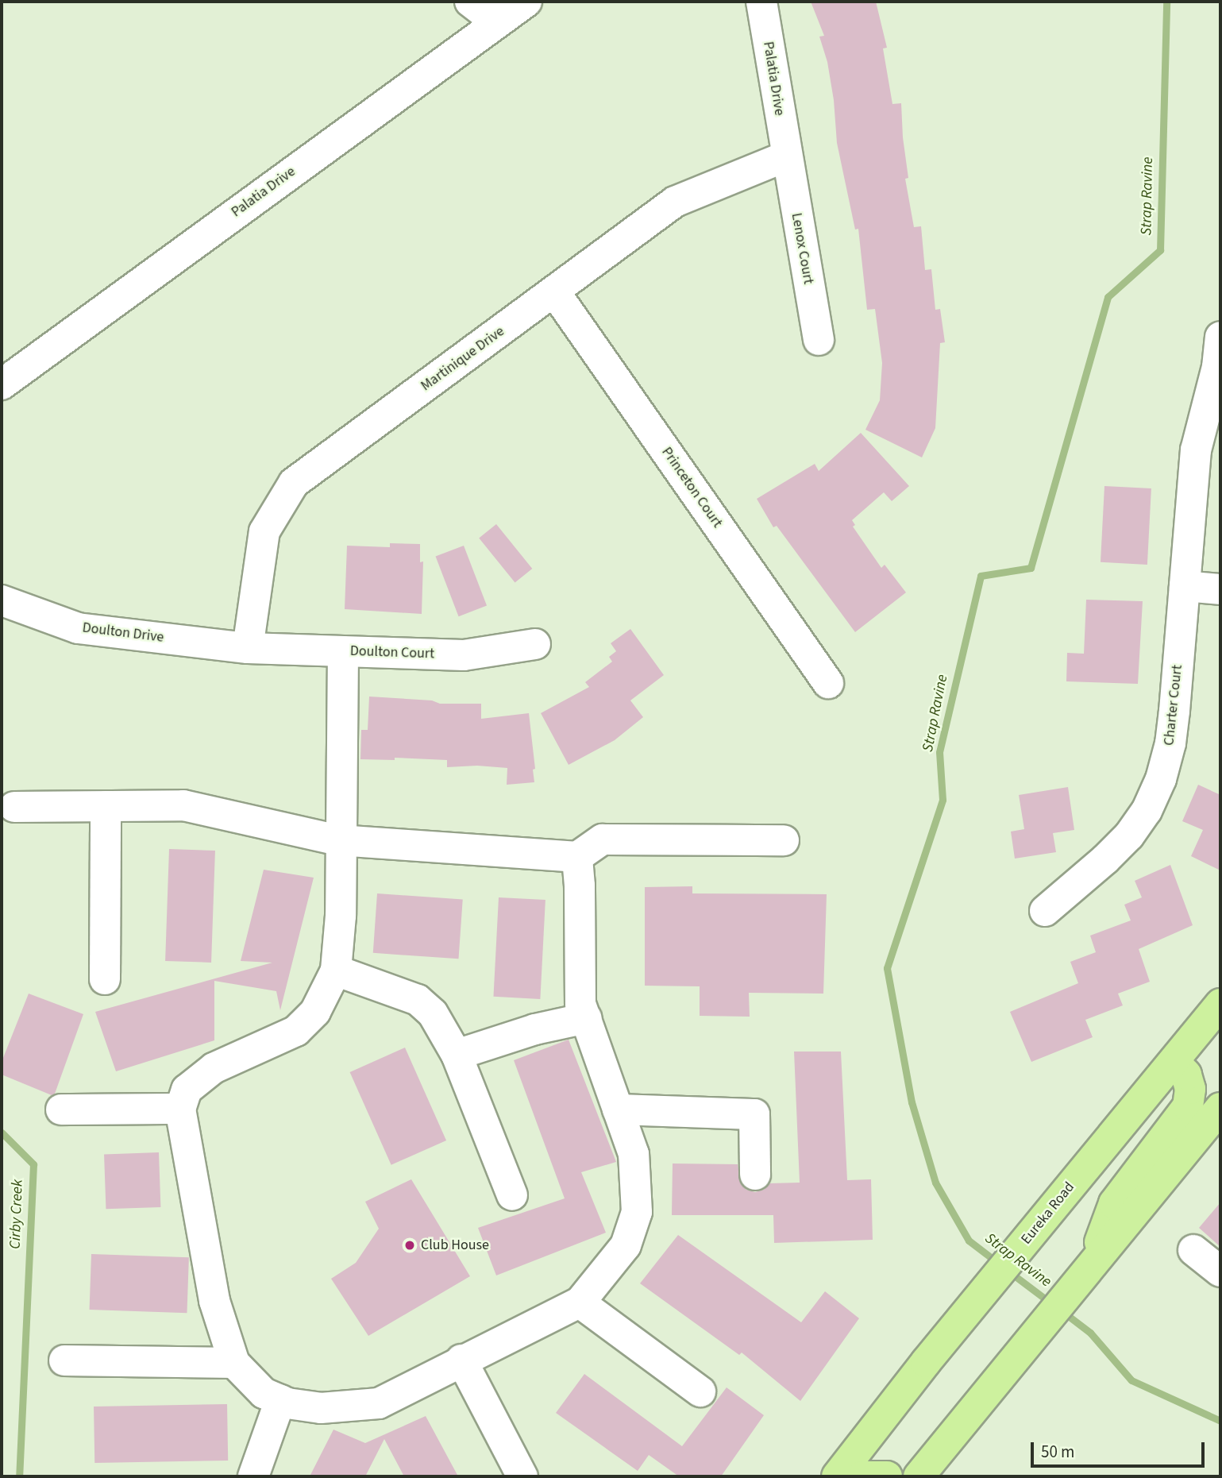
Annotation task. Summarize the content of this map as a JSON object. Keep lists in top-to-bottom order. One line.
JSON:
{"streets":{"main road":["Eureka Road"],"street":["Palatia Drive","Lenox Court","Martinique Drive","Princeton Court","Doulton Drive","Doulton Court","Charter Court"]},"crossings":[["Palatia Drive","Lenox Court"],["Palatia Drive","Martinique Drive"],["Lenox Court","Martinique Drive"],["Martinique Drive","Princeton Court"],["Martinique Drive","Doulton Drive"],["Martinique Drive","Doulton Court"],["Doulton Drive","Doulton Court"]],"water":["Strap Ravine","Cirby Creek"],"places":["Club House"],"scale_bar":"50 m"}
